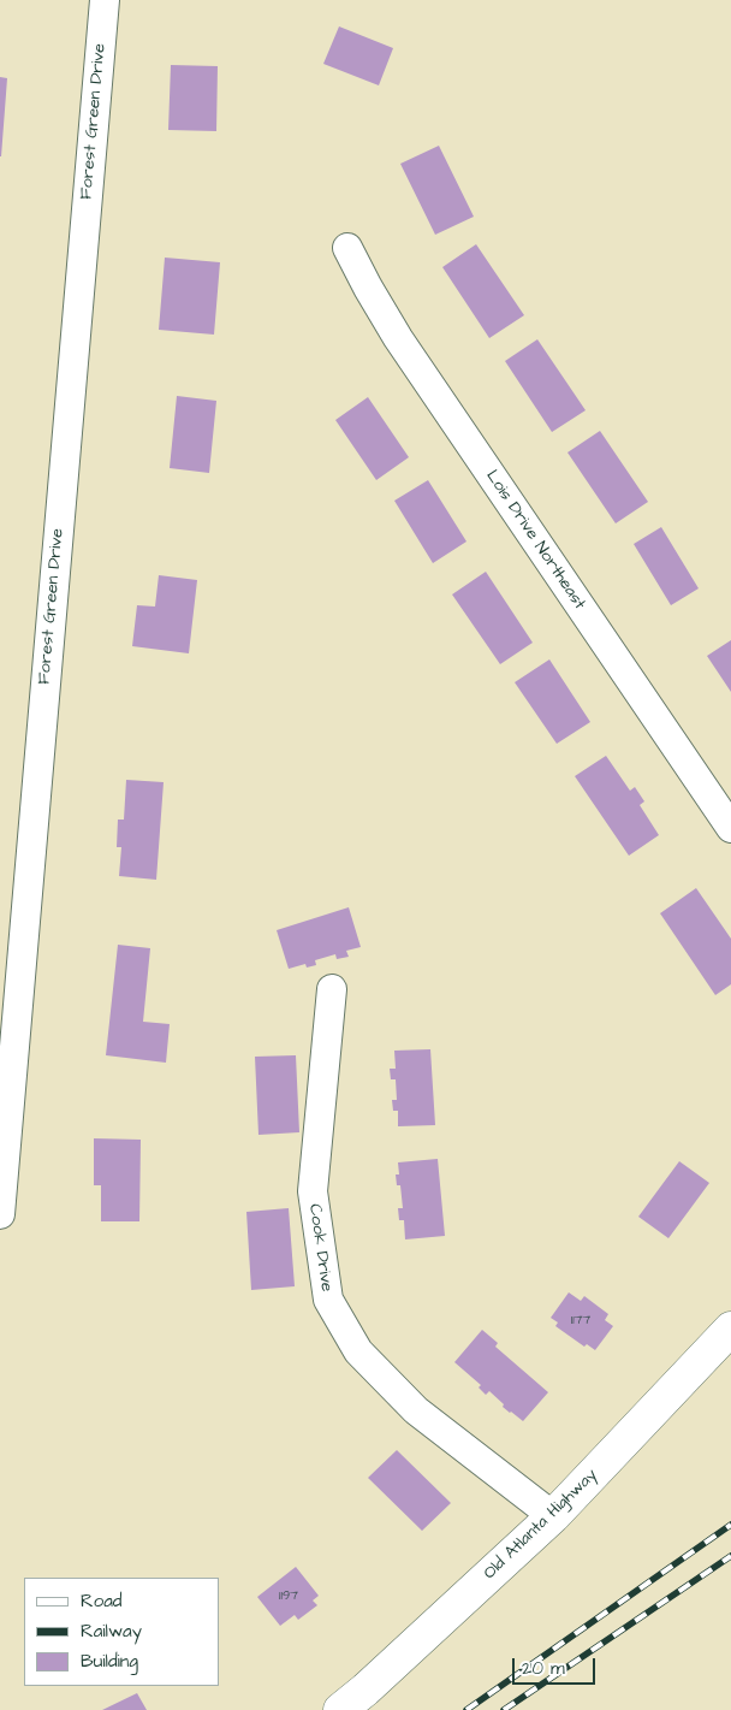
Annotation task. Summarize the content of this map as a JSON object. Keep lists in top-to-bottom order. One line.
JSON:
{"streets":{"street":["Forest Green Drive","Lois Drive Northeast","Cook Drive","Old Atlanta Highway"]},"crossings":[["Cook Drive","Old Atlanta Highway"]],"house_numbers":["1177","1197"],"legend":["Road","Railway","Building"],"scale_bar":"20 m"}
